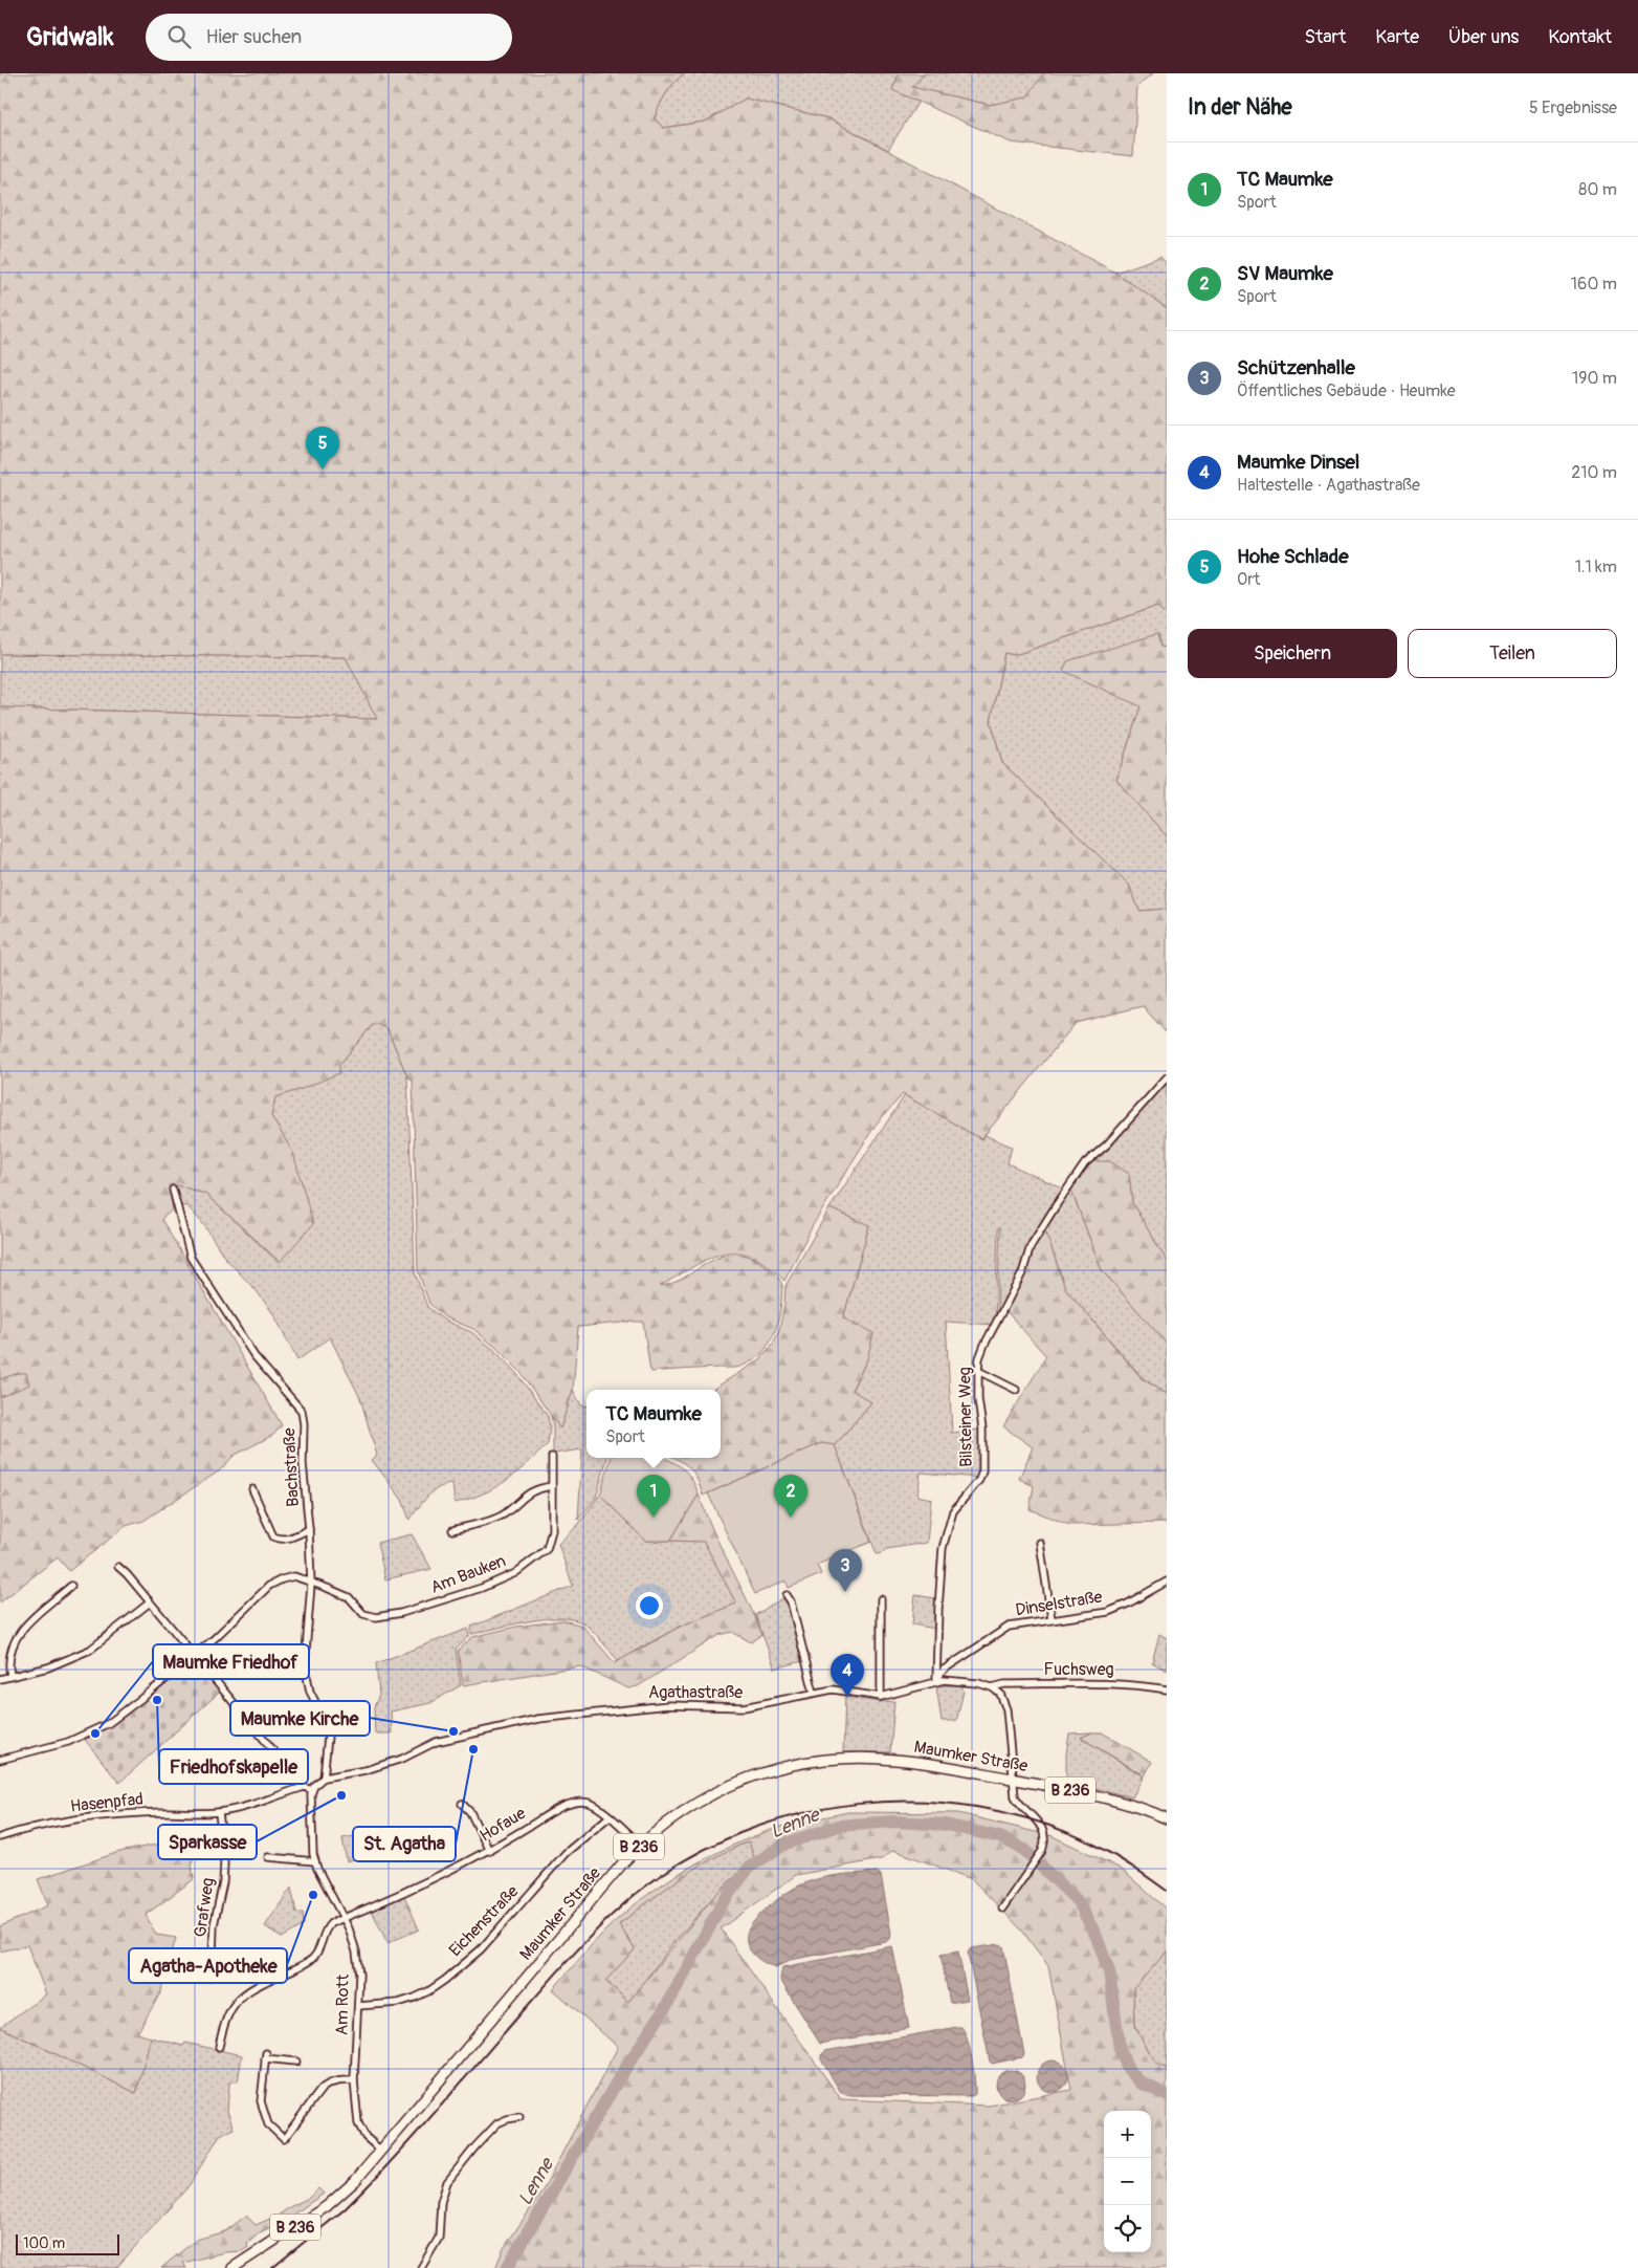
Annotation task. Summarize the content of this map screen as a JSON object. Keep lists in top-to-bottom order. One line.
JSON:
{"streets":{"main road":["Maumker Straße","B 236"],"street":["Bilsteiner Weg","Bachstraße","Am Bauken","Dinselstraße","Fuchsweg","Agathastraße","Hasenpfad","Hofaue","Grafweg","Eichenstraße","Am Rott"]},"crossings":[["Bilsteiner Weg","Dinselstraße"],["Bilsteiner Weg","Agathastraße"],["Bachstraße","Am Bauken"],["Bachstraße","Agathastraße"],["Dinselstraße","Agathastraße"],["Fuchsweg","Agathastraße"],["Maumker Straße","Hofaue"],["Maumker Straße","Am Rott"],["Hasenpfad","Grafweg"],["Hofaue","Eichenstraße"],["Hofaue","Am Rott"],["Eichenstraße","Am Rott"]],"water":["Lenne"],"places":["Friedhofskapelle","Maumke Kirche","Maumke Friedhof","St. Agatha","Sparkasse","Agatha-Apotheke"],"scale_bar":"100 m","page":{"header":"Gridwalk","search":"Hier suchen","nav":["Start","Karte","Über uns","Kontakt"],"heading":["In der Nähe","5 Ergebnisse"],"list":[{"mark":"1","name":"TC Maumke","note":"Sport","value":"80 m"},{"mark":"2","name":"SV Maumke","note":"Sport","value":"160 m"},{"mark":"3","name":"Schützenhalle","note":"Öffentliches Gebäude · Heumke","value":"190 m"},{"mark":"4","name":"Maumke Dinsel","note":"Haltestelle · Agathastraße","value":"210 m"},{"mark":"5","name":"Hohe Schlade","note":"Ort","value":"1.1 km"}],"pins":["5","1","2","3","4"],"buttons":["Speichern","Teilen"],"popup":["TC Maumke","Sport"],"map_buttons":["+","−"],"scale":"100 m"}}
